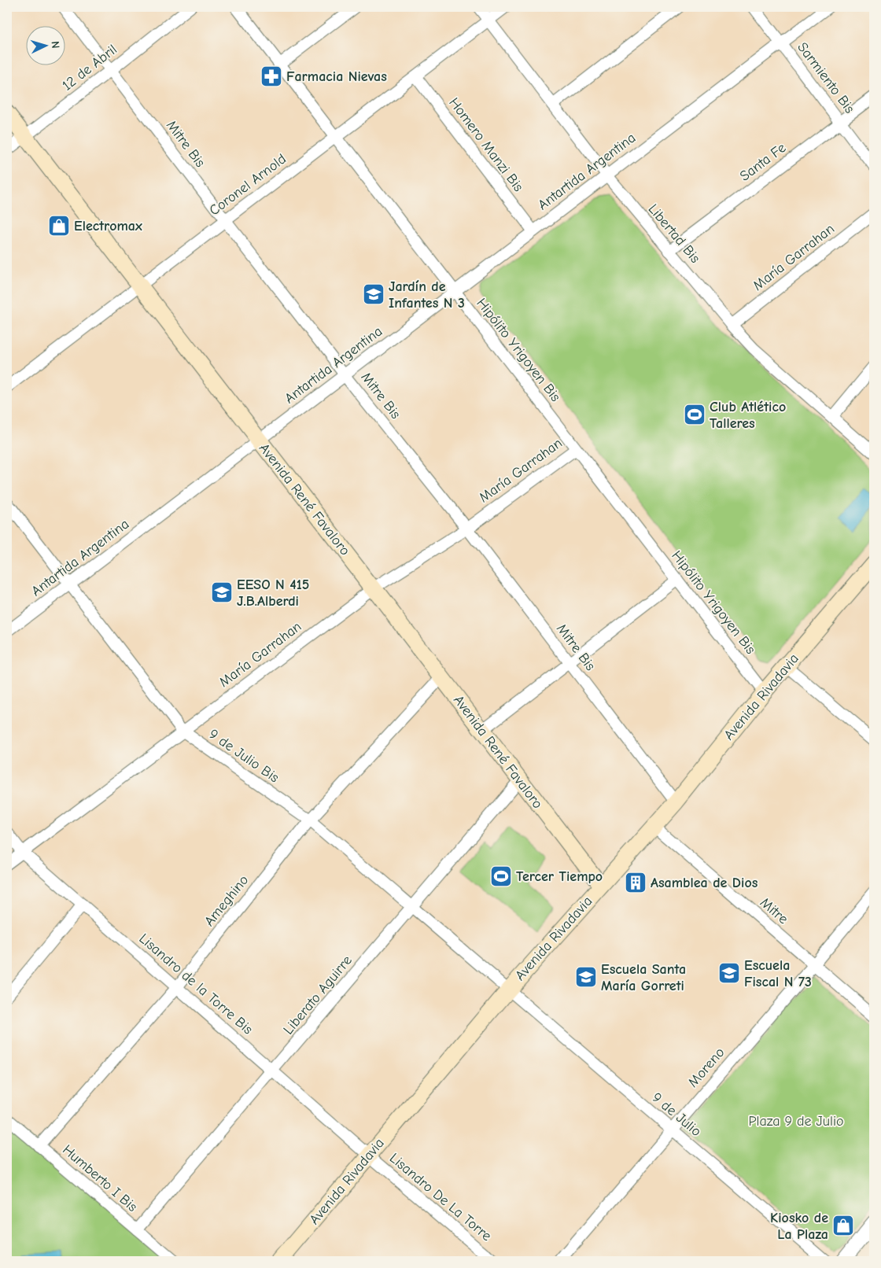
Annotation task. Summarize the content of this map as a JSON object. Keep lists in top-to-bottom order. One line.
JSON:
{"streets":{"main road":["Avenida René Favaloro","Avenida Rivadavia"],"street":["12 de Abril","Sarmiento Bis","Mitre Bis","Homero Manzi Bis","Santa Fe","Antartida Argentina","Coronel Arnold","Libertad Bis","María Garrahan","Hipólito Yrigoyen Bis","9 de Julio Bis","Ameghino","Mitre","Lisandro de la Torre Bis","Liberato Aguirre","Moreno","9 de Julio","Humberto I Bis","Lisandro De La Torre"]},"crossings":[["12 de Abril","Mitre Bis"],["12 de Abril","Avenida René Favaloro"],["Sarmiento Bis","Santa Fe"],["Sarmiento Bis","Antartida Argentina"],["Mitre Bis","Antartida Argentina"],["Mitre Bis","Coronel Arnold"],["Mitre Bis","María Garrahan"],["Mitre Bis","Avenida Rivadavia"],["Homero Manzi Bis","Antartida Argentina"],["Homero Manzi Bis","Coronel Arnold"],["Santa Fe","Libertad Bis"],["Antartida Argentina","Libertad Bis"],["Antartida Argentina","Hipólito Yrigoyen Bis"],["Antartida Argentina","Avenida René Favaloro"],["Antartida Argentina","9 de Julio Bis"],["Coronel Arnold","Libertad Bis"],["Coronel Arnold","Hipólito Yrigoyen Bis"],["Coronel Arnold","Avenida René Favaloro"],["Libertad Bis","María Garrahan"],["María Garrahan","Hipólito Yrigoyen Bis"],["María Garrahan","Avenida René Favaloro"],["María Garrahan","9 de Julio Bis"],["María Garrahan","Lisandro de la Torre Bis"],["Hipólito Yrigoyen Bis","Avenida Rivadavia"],["Avenida René Favaloro","Avenida Rivadavia"],["Avenida René Favaloro","Ameghino"],["Avenida René Favaloro","Liberato Aguirre"],["Avenida Rivadavia","9 de Julio Bis"],["Avenida Rivadavia","Mitre"],["Avenida Rivadavia","Lisandro de la Torre Bis"],["Avenida Rivadavia","9 de Julio"],["Avenida Rivadavia","Lisandro De La Torre"],["9 de Julio Bis","Ameghino"],["9 de Julio Bis","Liberato Aguirre"],["9 de Julio Bis","9 de Julio"],["Ameghino","Lisandro de la Torre Bis"],["Ameghino","Humberto I Bis"],["Mitre","Moreno"],["Lisandro de la Torre Bis","Liberato Aguirre"],["Lisandro de la Torre Bis","Lisandro De La Torre"],["Liberato Aguirre","Humberto I Bis"],["Moreno","9 de Julio"]],"parks":["Plaza 9 de Julio"],"places":{"pharmacy":["Farmacia Nievas"],"shop":["Electromax","Kiosko de La Plaza"],"school or university":["Jardín de Infantes N 3","EESO N 415 J.B.Alberdi","Escuela Fiscal N 73","Escuela Santa María Gorreti"],"sports":["Club Atlético Talleres","Tercer Tiempo"],"building":["Asamblea de Dios"]},"north":"right"}
